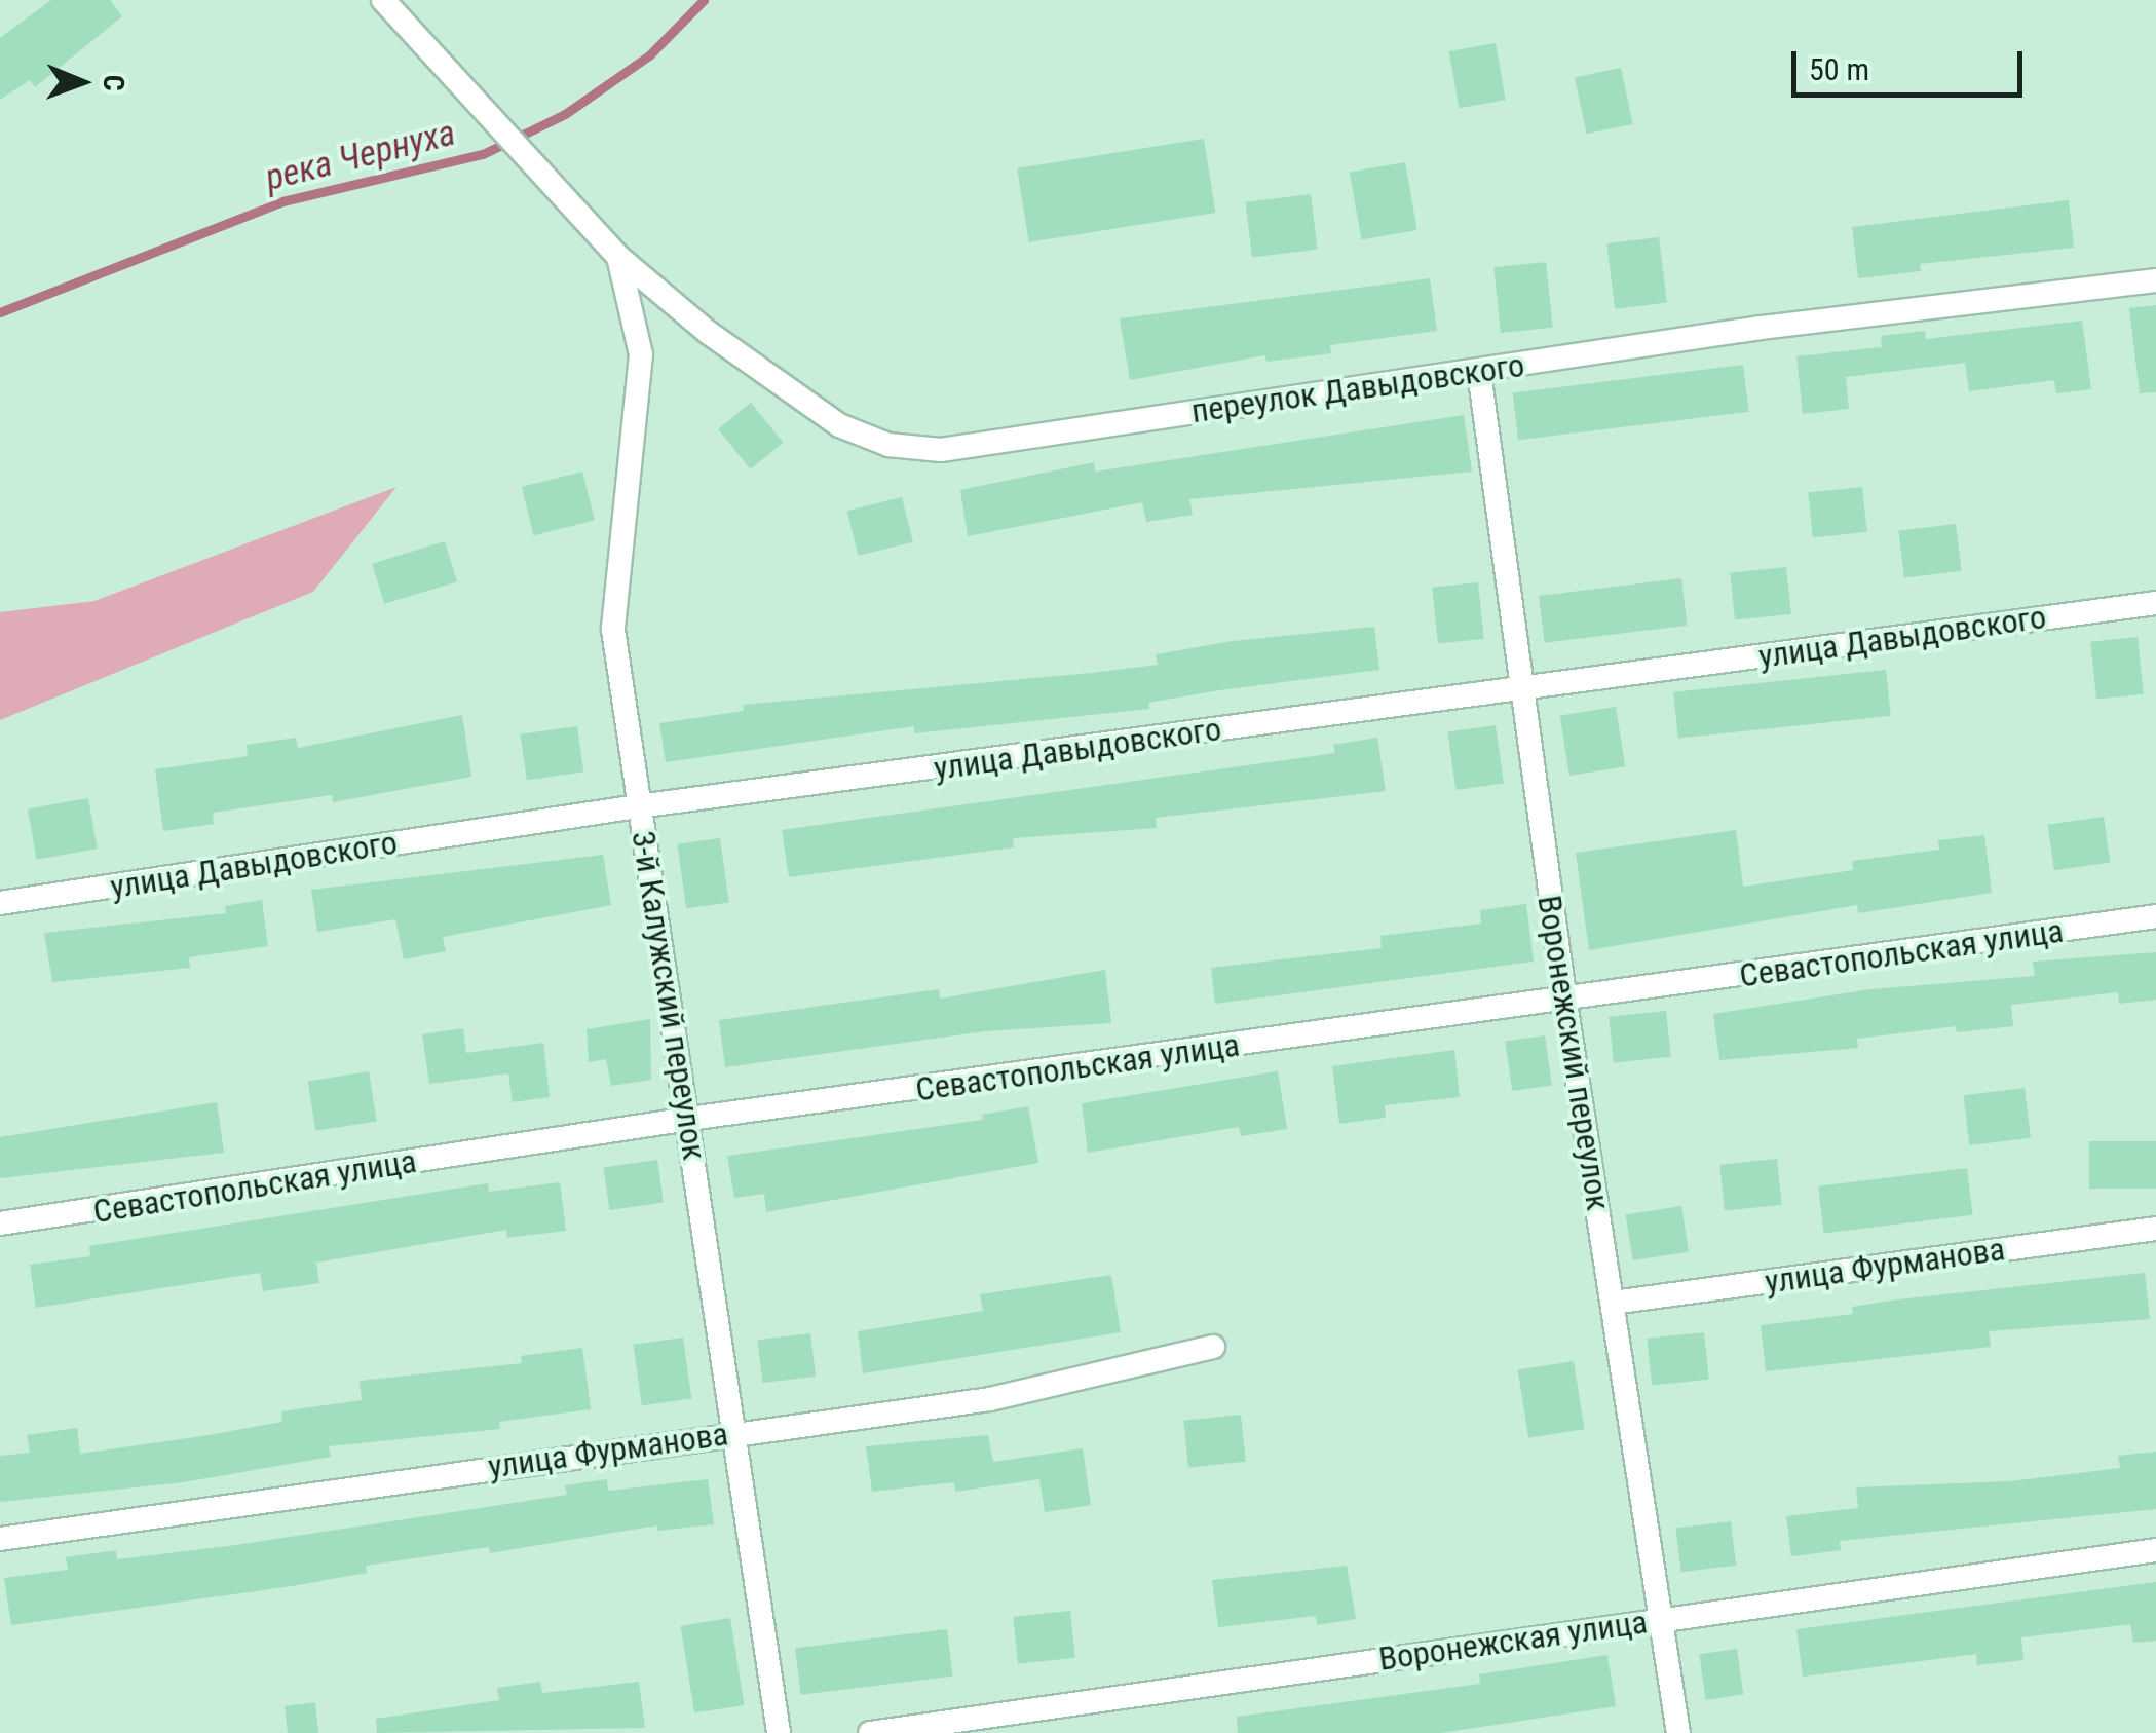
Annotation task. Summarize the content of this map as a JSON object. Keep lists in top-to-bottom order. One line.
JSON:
{"streets":{"street":["переулок Давыдовского","улица Давыдовского","Севастопольская улица","3-й Калужский переулок","Воронежский переулок","улица Фурманова","Воронежская улица"]},"crossings":[["переулок Давыдовского","3-й Калужский переулок"],["переулок Давыдовского","Воронежский переулок"],["улица Давыдовского","3-й Калужский переулок"],["улица Давыдовского","Воронежский переулок"],["Севастопольская улица","3-й Калужский переулок"],["Севастопольская улица","Воронежский переулок"],["3-й Калужский переулок","улица Фурманова"],["Воронежский переулок","улица Фурманова"],["Воронежский переулок","Воронежская улица"]],"water":["река Чернуха"],"scale_bar":"50 m","north":"right"}
